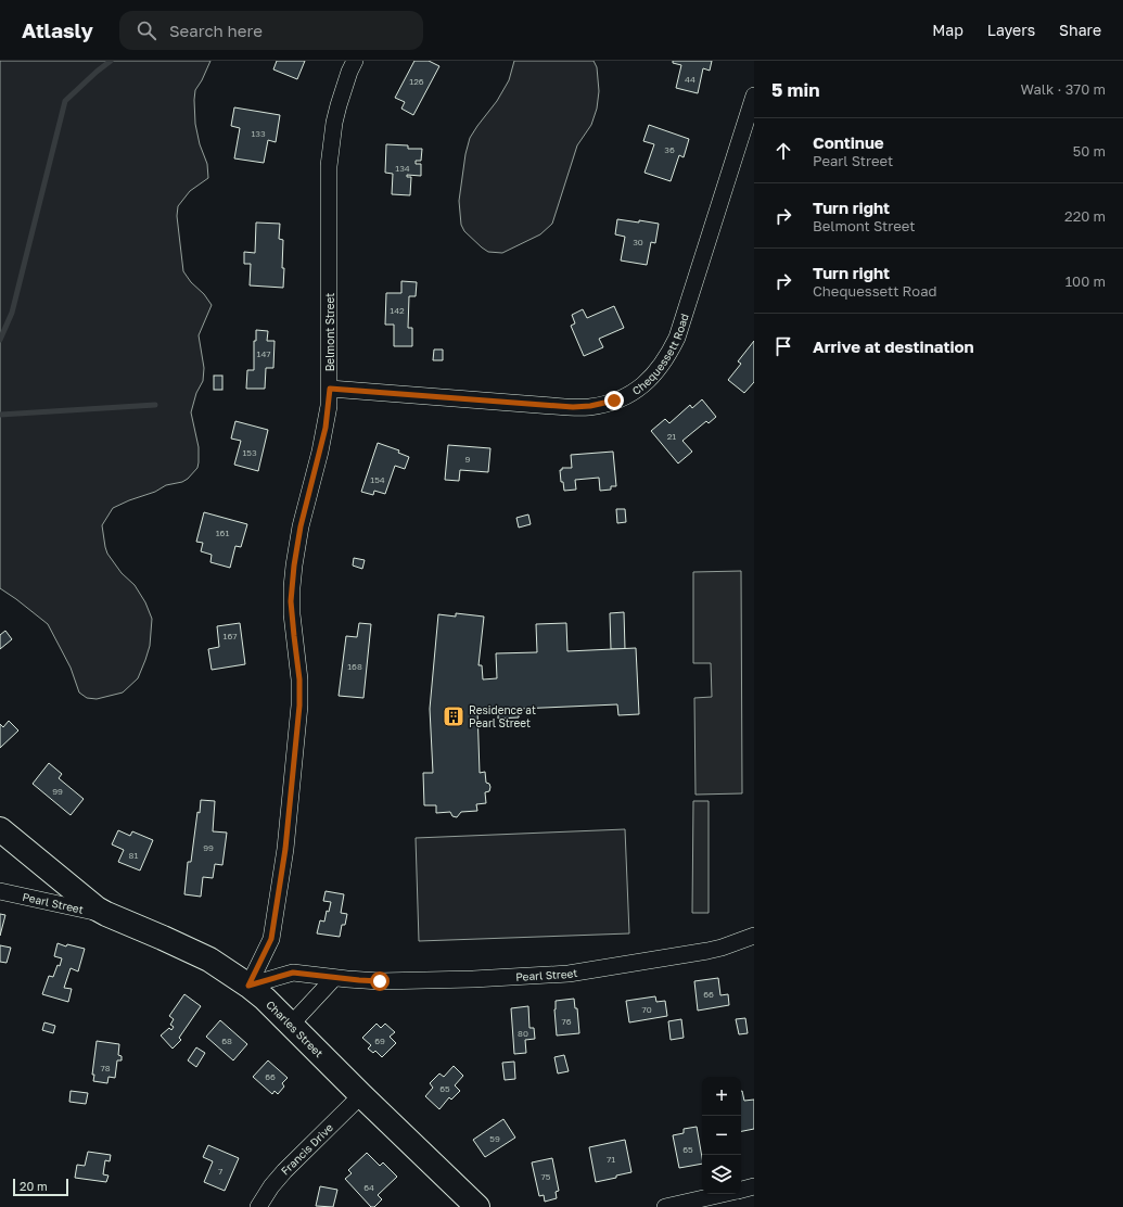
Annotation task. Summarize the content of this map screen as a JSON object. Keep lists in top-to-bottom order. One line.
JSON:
{"streets":{"street":["Belmont Street","Chequessett Road","Pearl Street","Charles Street","Francis Drive"]},"crossings":[["Belmont Street","Chequessett Road"],["Belmont Street","Pearl Street"],["Belmont Street","Charles Street"],["Pearl Street","Charles Street"],["Charles Street","Francis Drive"]],"places":{"building":["Residence at Pearl Street"]},"house_numbers":["44","126","133","36","134","30","142","147","21","153","9","154","161","167","168","99","99","81","66","70","76","80","68","69","78","66","65","59","65","71","7","75","64"],"scale_bar":"20 m","page":{"header":"Atlasly","search":"Search here","nav":["Map","Layers","Share"],"heading":["5 min","Walk · 370 m"],"list":[["Continue","Pearl Street","50 m"],["Turn right","Belmont Street","220 m"],["Turn right","Chequessett Road","100 m"],"Arrive at destination"],"map_buttons":["+","−"],"scale":"20 m"}}
